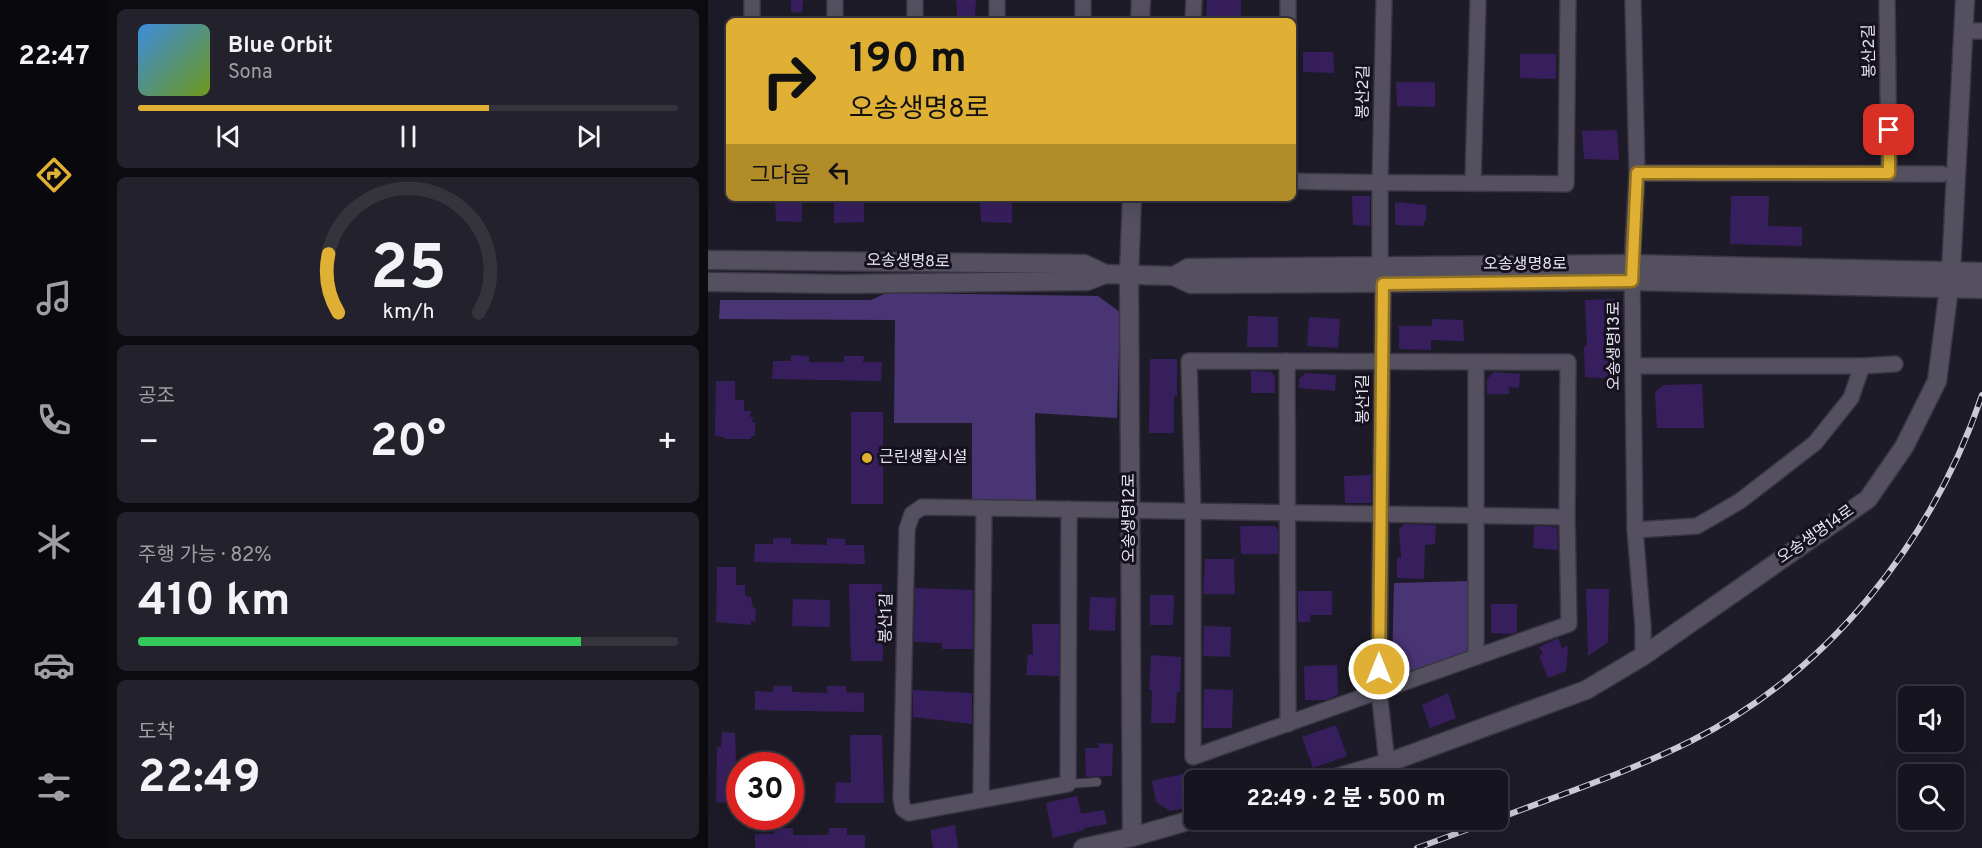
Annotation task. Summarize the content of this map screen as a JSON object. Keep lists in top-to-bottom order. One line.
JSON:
{"streets":{"street":["봉산2길","오송생명8로","오송생명13로","봉산1길","오송생명12로","오송생명14로"]},"crossings":[["봉산2길","오송생명8로"],["오송생명8로","오송생명13로"],["오송생명8로","봉산1길"],["오송생명8로","오송생명12로"],["오송생명8로","오송생명14로"],["오송생명13로","오송생명14로"],["봉산1길","오송생명12로"],["봉산1길","오송생명14로"]],"places":["근린생활시설"],"page":{"tabs":"22:47","turn":["190 m","오송생명8로"],"song":["Blue Orbit","Sona"],"then":"그다음","tile":["공조",["주행 가능 · 82%","410 km"],["도착","22:49"]],"heat":["−","20°","+"],"limit":"30","trip":"22:49 · 2 분 · 500 m","gauge":["25","km/h"]}}
